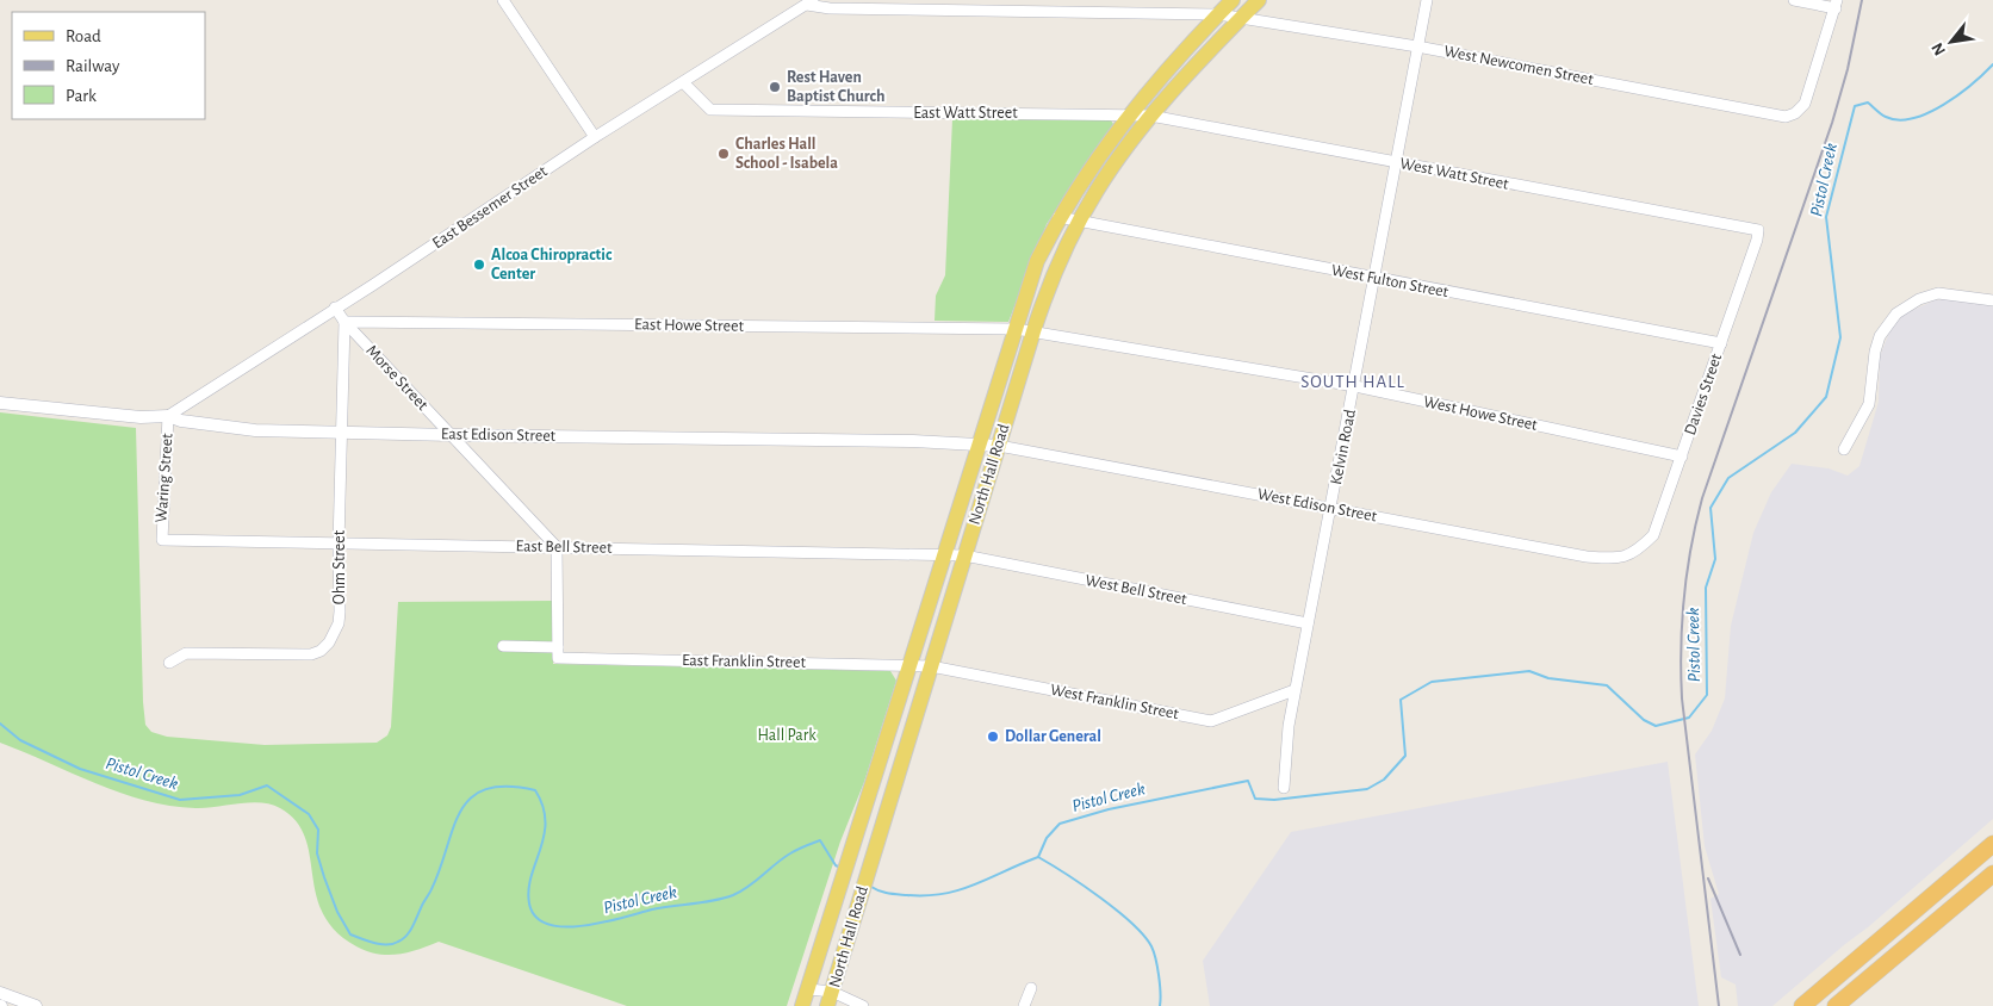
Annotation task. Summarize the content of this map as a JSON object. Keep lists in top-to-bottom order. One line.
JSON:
{"streets":{"main road":["North Hall Road"],"street":["West Newcomen Street","East Watt Street","West Watt Street","East Bessemer Street","West Fulton Street","East Howe Street","Morse Street","Davies Street","West Howe Street","East Edison Street","Kelvin Road","Waring Street","West Edison Street","East Bell Street","Ohm Street","West Bell Street","East Franklin Street","West Franklin Street"]},"crossings":[["West Newcomen Street","East Bessemer Street"],["West Newcomen Street","Kelvin Road"],["West Newcomen Street","North Hall Road"],["East Watt Street","West Watt Street"],["East Watt Street","East Bessemer Street"],["East Watt Street","North Hall Road"],["West Watt Street","Davies Street"],["West Watt Street","Kelvin Road"],["West Watt Street","North Hall Road"],["East Bessemer Street","Morse Street"],["East Bessemer Street","East Edison Street"],["East Bessemer Street","Waring Street"],["West Fulton Street","Davies Street"],["West Fulton Street","Kelvin Road"],["West Fulton Street","North Hall Road"],["East Howe Street","Morse Street"],["East Howe Street","West Howe Street"],["East Howe Street","North Hall Road"],["East Howe Street","Ohm Street"],["Morse Street","East Edison Street"],["Morse Street","East Bell Street"],["Morse Street","Ohm Street"],["Davies Street","West Howe Street"],["Davies Street","West Edison Street"],["West Howe Street","Kelvin Road"],["West Howe Street","North Hall Road"],["East Edison Street","North Hall Road"],["East Edison Street","Waring Street"],["East Edison Street","West Edison Street"],["East Edison Street","Ohm Street"],["Kelvin Road","West Edison Street"],["Kelvin Road","West Bell Street"],["Kelvin Road","West Franklin Street"],["North Hall Road","West Edison Street"],["North Hall Road","East Bell Street"],["North Hall Road","West Bell Street"],["North Hall Road","East Franklin Street"],["North Hall Road","West Franklin Street"],["Waring Street","East Bell Street"],["East Bell Street","Ohm Street"],["East Bell Street","West Bell Street"],["East Franklin Street","West Franklin Street"]],"districts":["SOUTH HALL"],"water":["Pistol Creek"],"parks":["Hall Park"],"places":["Rest Haven Baptist Church","Charles Hall School - Isabela","Alcoa Chiropractic Center","Dollar General"],"legend":["Road","Railway","Park"],"north":"bottom left"}
